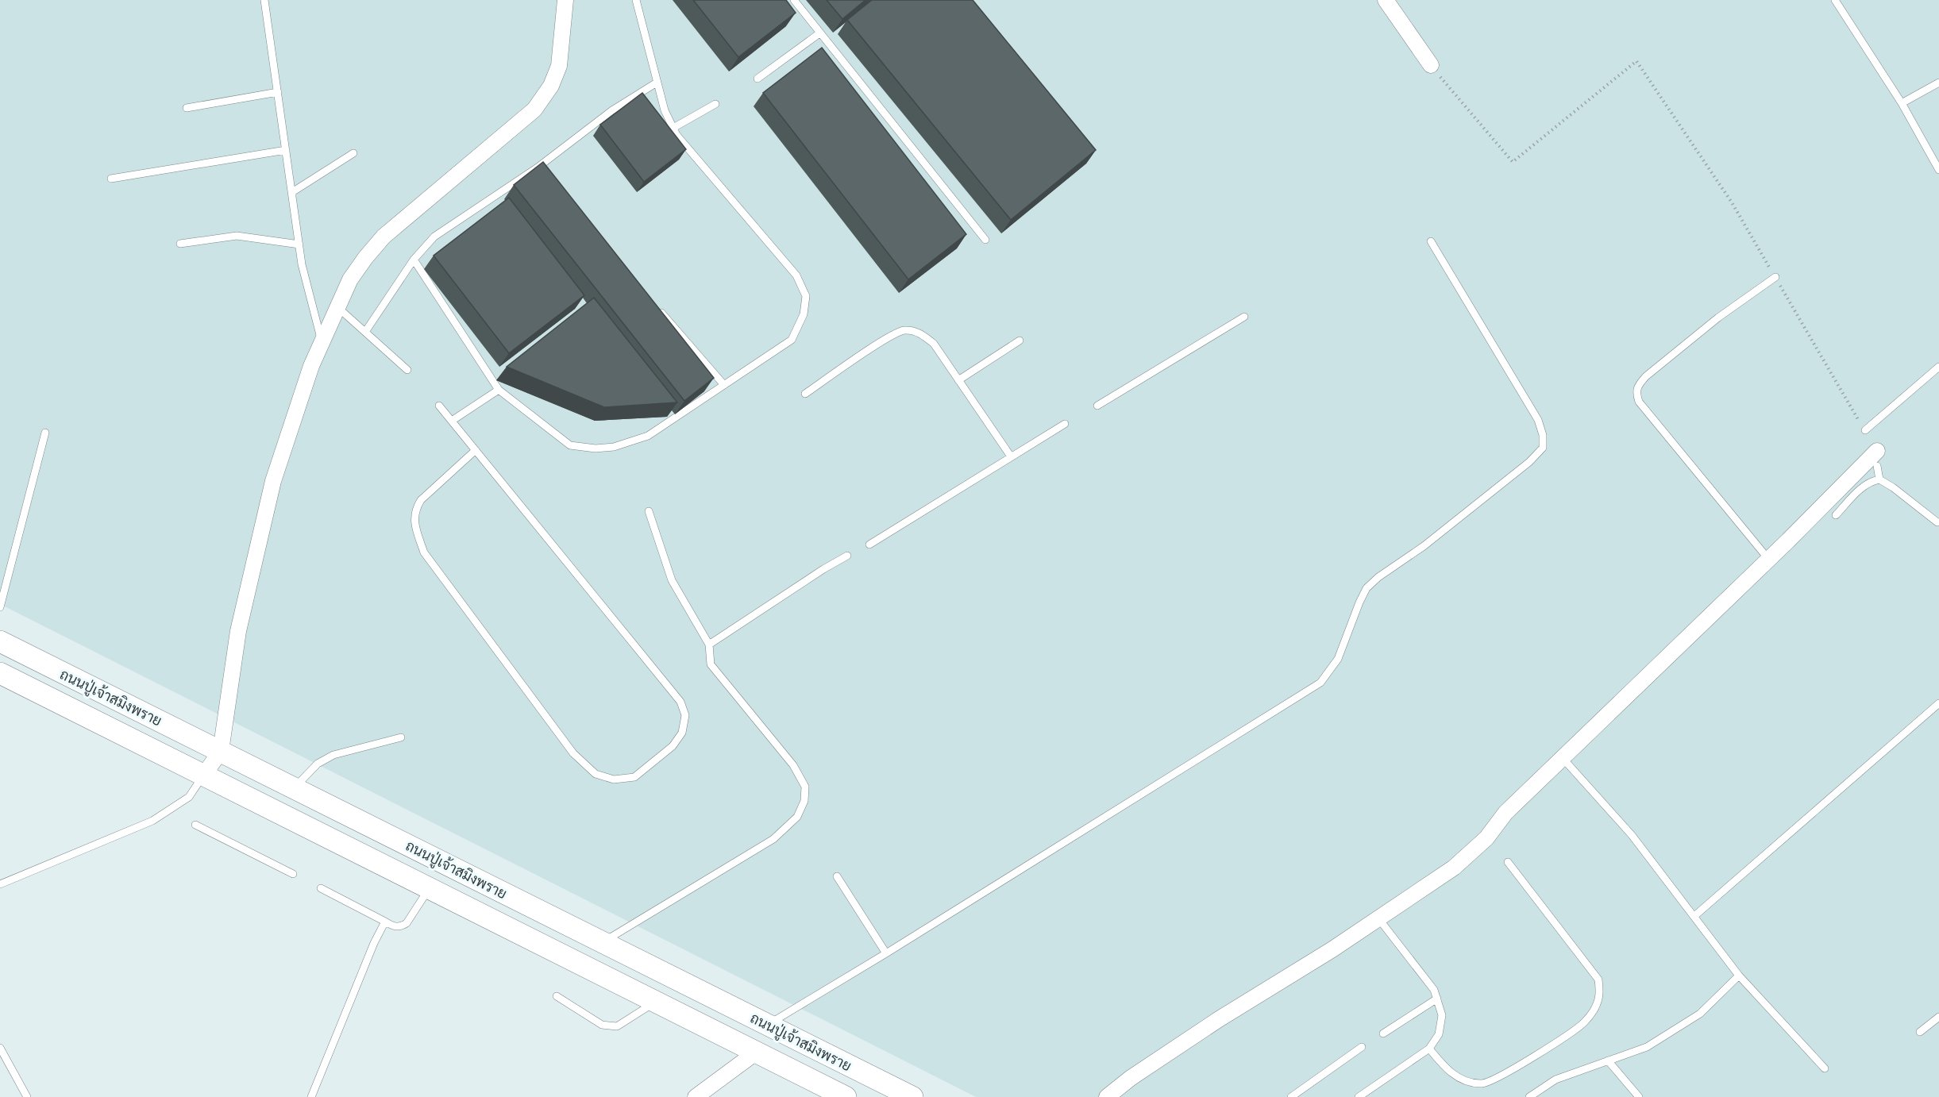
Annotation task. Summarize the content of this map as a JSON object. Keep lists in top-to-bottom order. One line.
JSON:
{"streets":{"main road":["ถนนปู่เจ้าสมิงพราย"]}}
